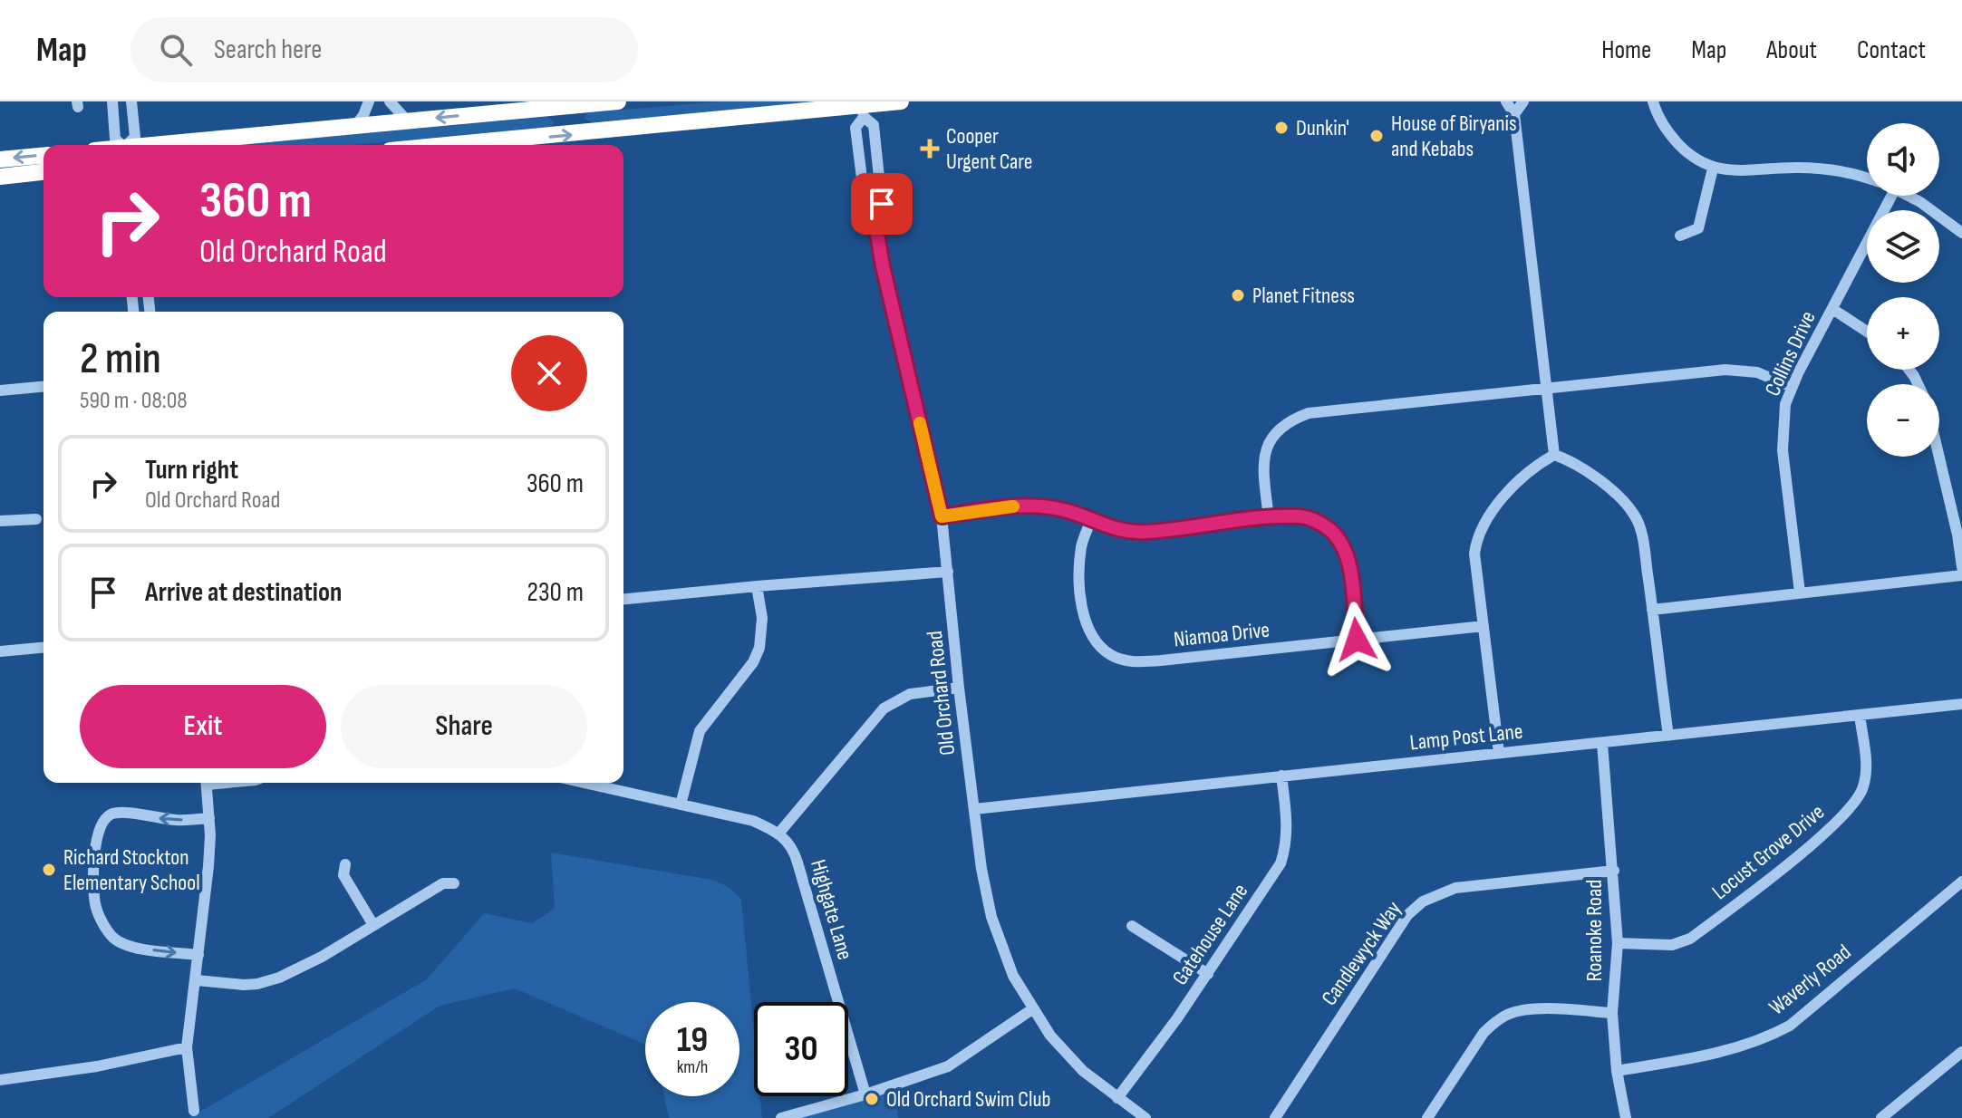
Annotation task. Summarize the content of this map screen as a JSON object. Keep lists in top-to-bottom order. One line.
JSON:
{"streets":{"street":["Collins Drive","Niamoa Drive","Old Orchard Road","Lamp Post Lane","Locust Grove Drive","Highgate Lane","Roanoke Road","Gatehouse Lane","Candlewyck Way","Waverly Road"]},"crossings":[["Old Orchard Road","Lamp Post Lane"],["Old Orchard Road","Gatehouse Lane"],["Lamp Post Lane","Locust Grove Drive"],["Lamp Post Lane","Roanoke Road"],["Lamp Post Lane","Gatehouse Lane"],["Locust Grove Drive","Roanoke Road"],["Roanoke Road","Candlewyck Way"],["Roanoke Road","Waverly Road"]],"places":{"other":["Dunkin'","House of Biryanis and Kebabs","Planet Fitness","Richard Stockton Elementary School","Old Orchard Swim Club"],"health":["Cooper Urgent Care"]},"page":{"header":"Map","search":"Search here","nav":["Home","Map","About","Contact"],"map_buttons":["+","−"],"turn":["360 m","Old Orchard Road"],"heading":["2 min","590 m · 08:08"],"list":[{"name":"Turn right","note":"Old Orchard Road","value":"360 m"},{"name":"Arrive at destination","value":"230 m"}],"buttons":["Exit","Share"],"speed":"19 km/h","limit":"30"}}
